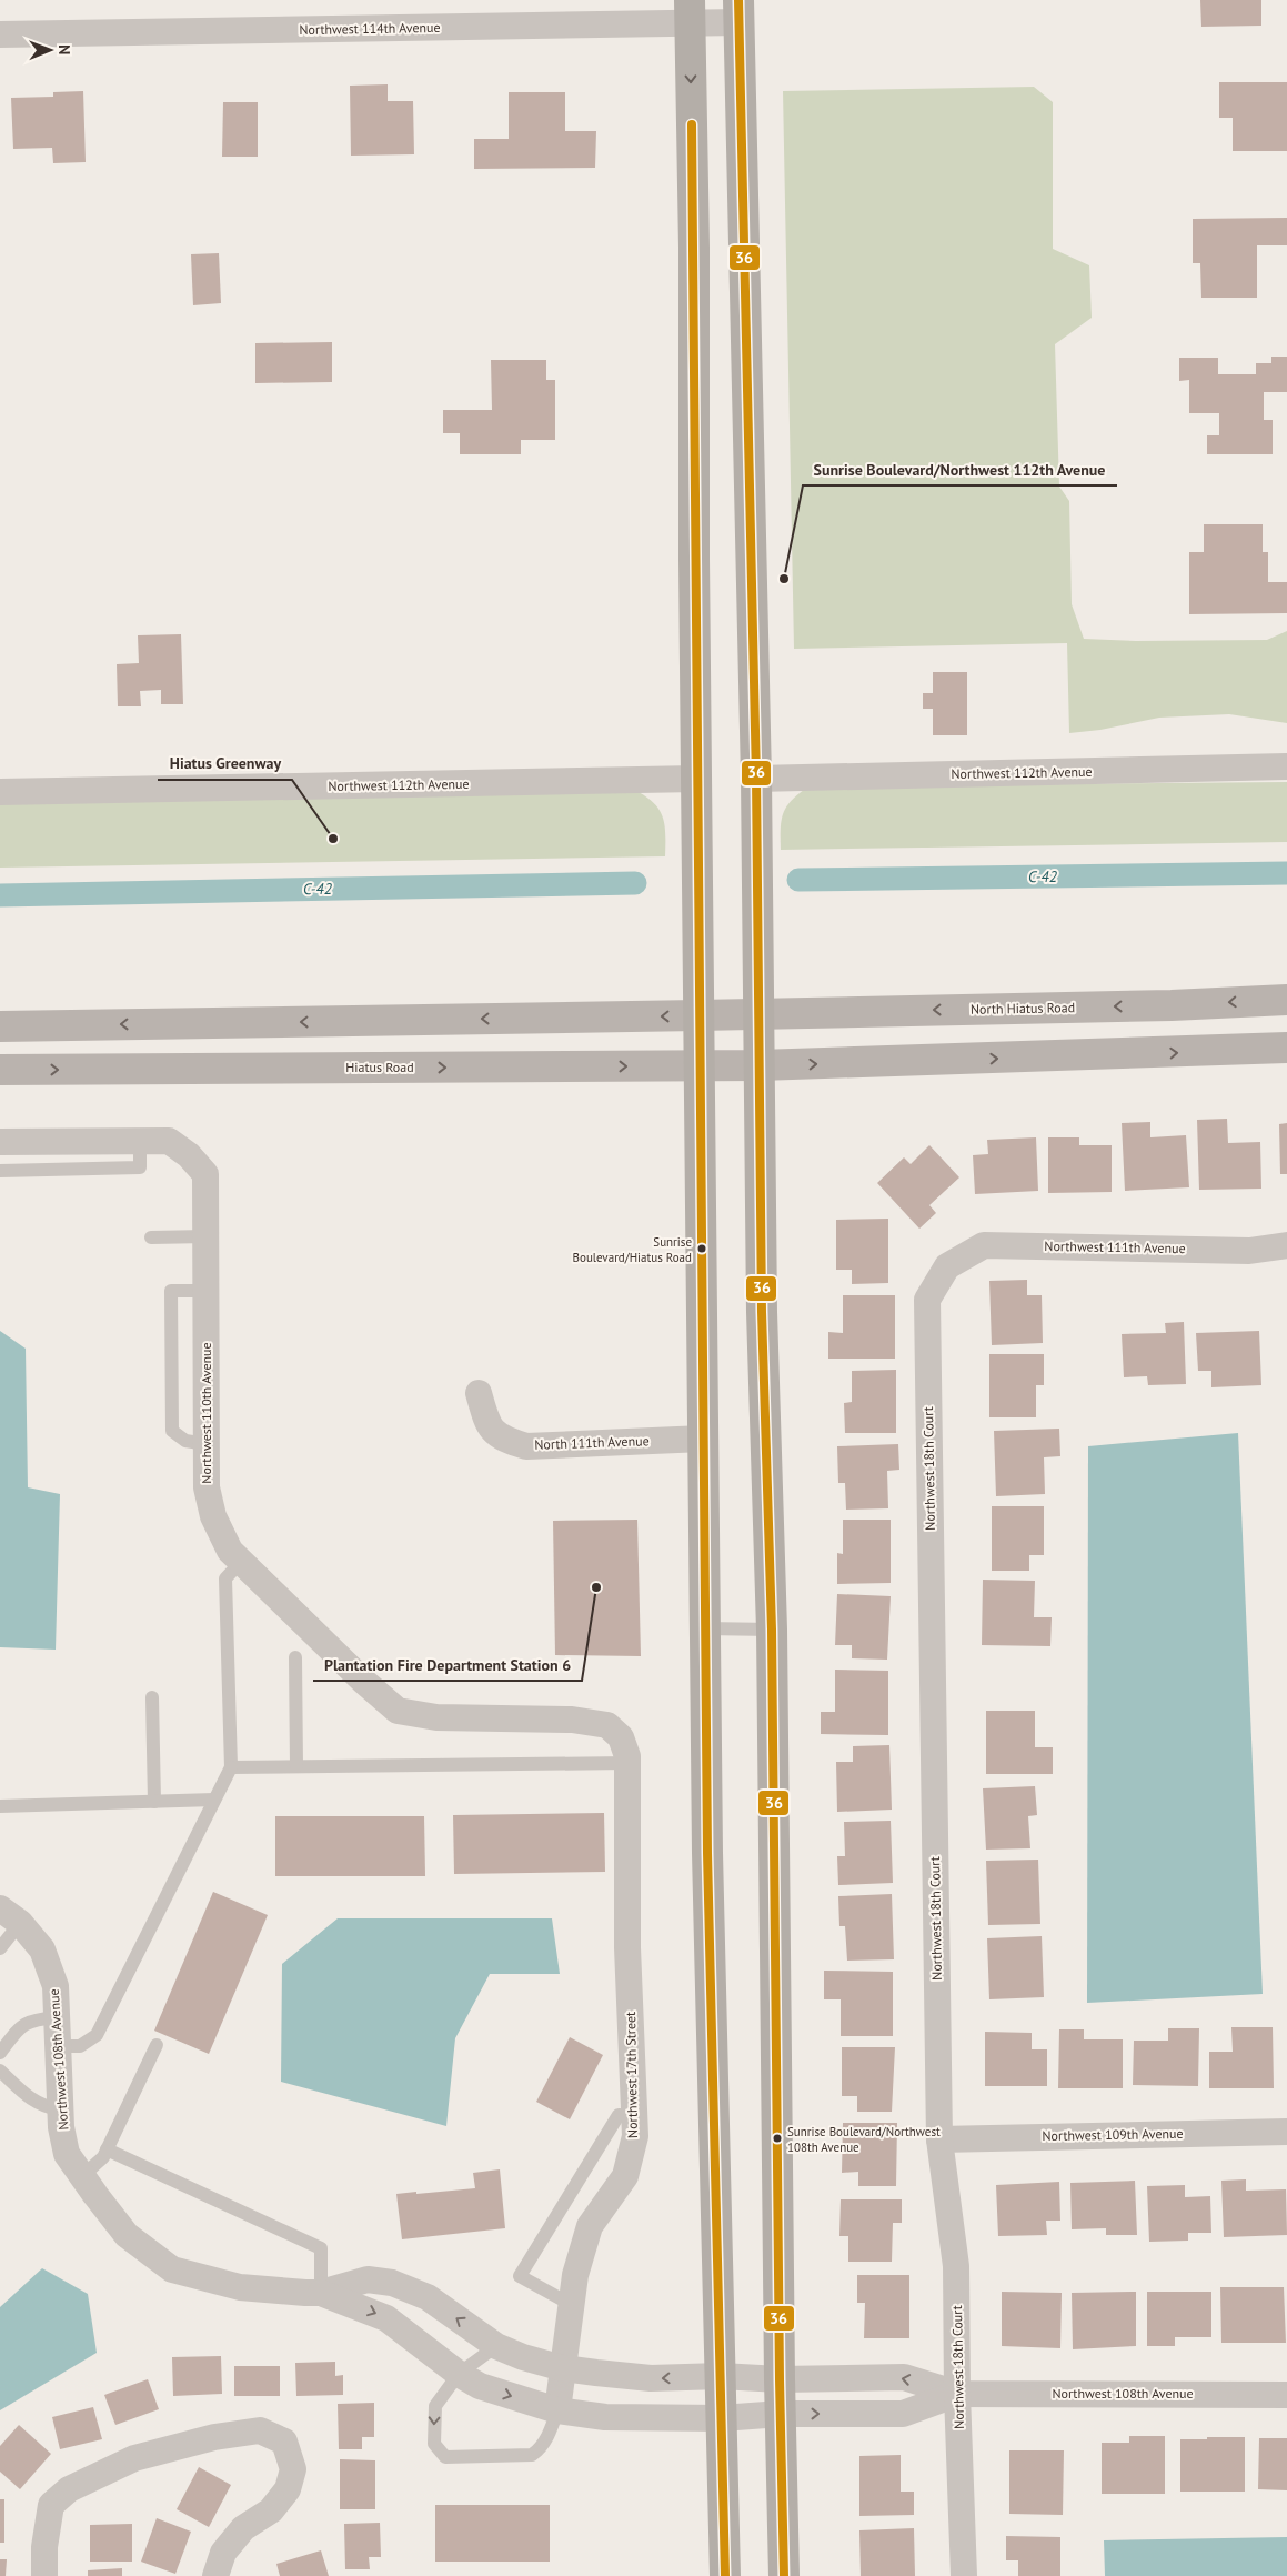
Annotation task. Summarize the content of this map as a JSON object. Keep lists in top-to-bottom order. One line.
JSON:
{"streets":{"main road":["North Hiatus Road","Hiatus Road"],"street":["Northwest 114th Avenue","Northwest 112th Avenue","Northwest 111th Avenue","Northwest 110th Avenue","North 111th Avenue","Northwest 18th Court","Northwest 108th Avenue","Northwest 17th Street","Northwest 109th Avenue"]},"crossings":[["Northwest 111th Avenue","Northwest 18th Court"],["Northwest 110th Avenue","Northwest 17th Street"],["Northwest 18th Court","Northwest 108th Avenue"],["Northwest 18th Court","Northwest 109th Avenue"],["Northwest 108th Avenue","Northwest 17th Street"]],"water":["C-42"],"places":["Sunrise Boulevard/Northwest 112th Avenue","Hiatus Greenway","Sunrise Boulevard/Hiatus Road","Plantation Fire Department Station 6","Sunrise Boulevard/Northwest 108th Avenue"],"lines":["transit line 36"],"north":"right"}
